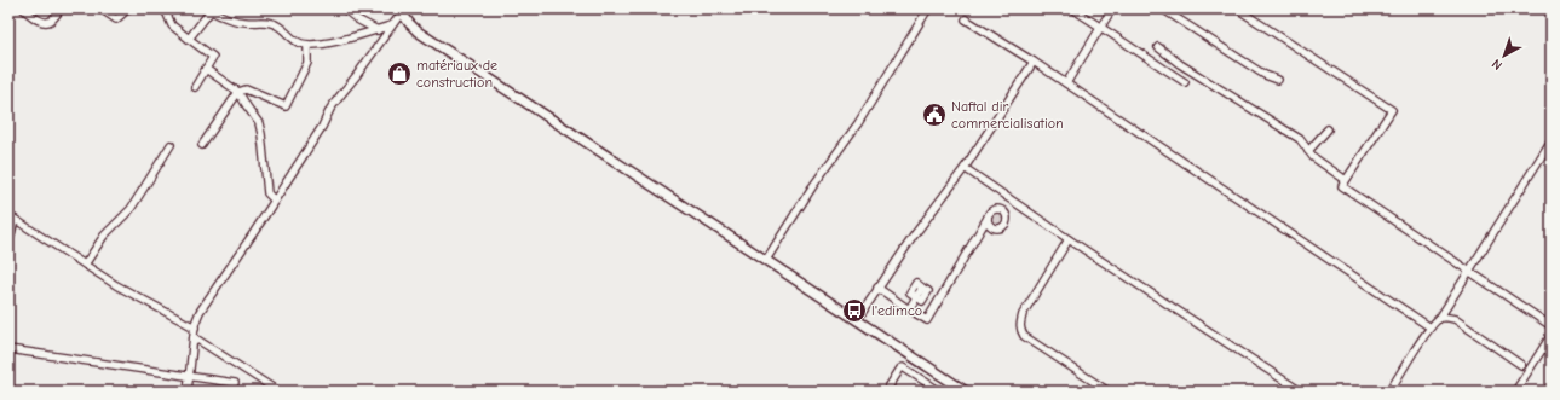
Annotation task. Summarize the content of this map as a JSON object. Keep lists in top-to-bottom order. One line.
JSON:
{"places":{"shop":["matériaux de construction"],"public building":["Naftal dir commercialisation"],"bus stop":["l'edimco"]},"north":"bottom left"}
